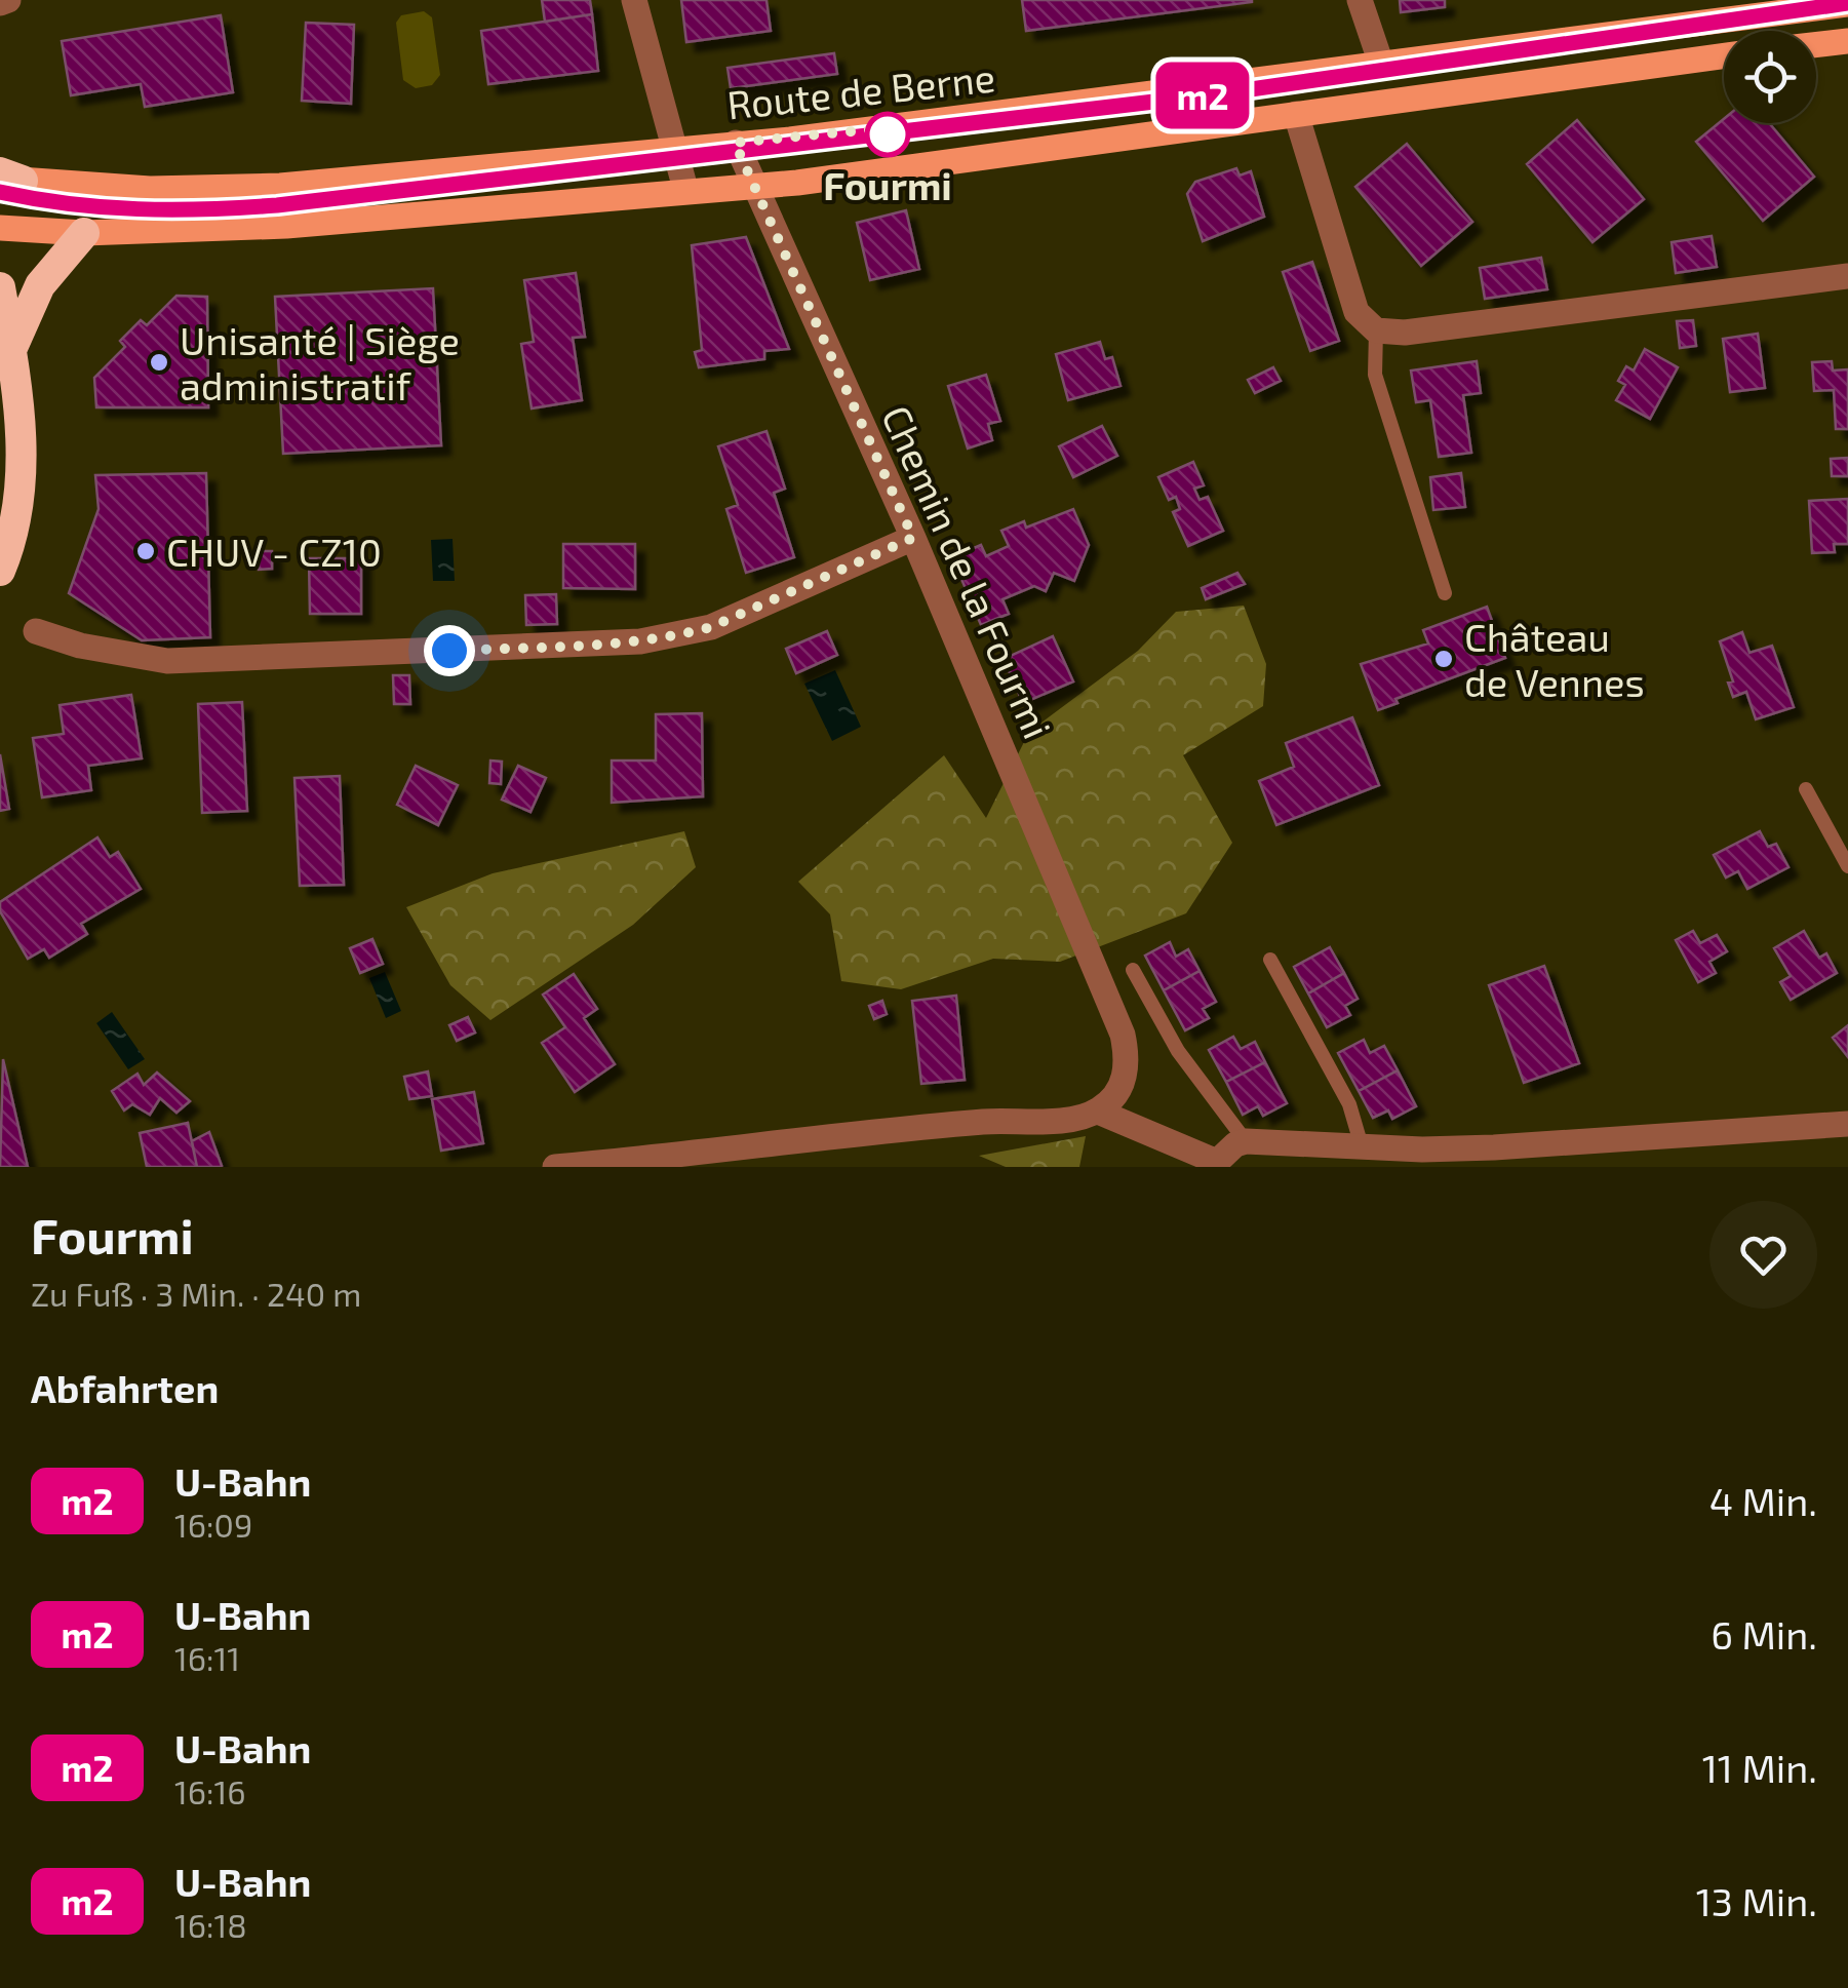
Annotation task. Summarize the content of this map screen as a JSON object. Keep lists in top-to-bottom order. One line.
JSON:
{"streets":{"main road":["Route de Berne"],"street":["Chemin de la Fourmi"]},"crossings":[["Route de Berne","Chemin de la Fourmi"]],"places":["Fourmi","Unisanté | Siège administratif","CHUV - CZ10","Château de Vennes"],"lines":["metro line m2"],"page":{"on_map":"m2","heading":[["Fourmi","Zu Fuß · 3 Min. · 240 m"],"Abfahrten"],"list":[{"mark":"m2","name":"U-Bahn","note":"16:09","value":"4 Min."},{"mark":"m2","name":"U-Bahn","note":"16:11","value":"6 Min."},{"mark":"m2","name":"U-Bahn","note":"16:16","value":"11 Min."},{"mark":"m2","name":"U-Bahn","note":"16:18","value":"13 Min."}]}}
